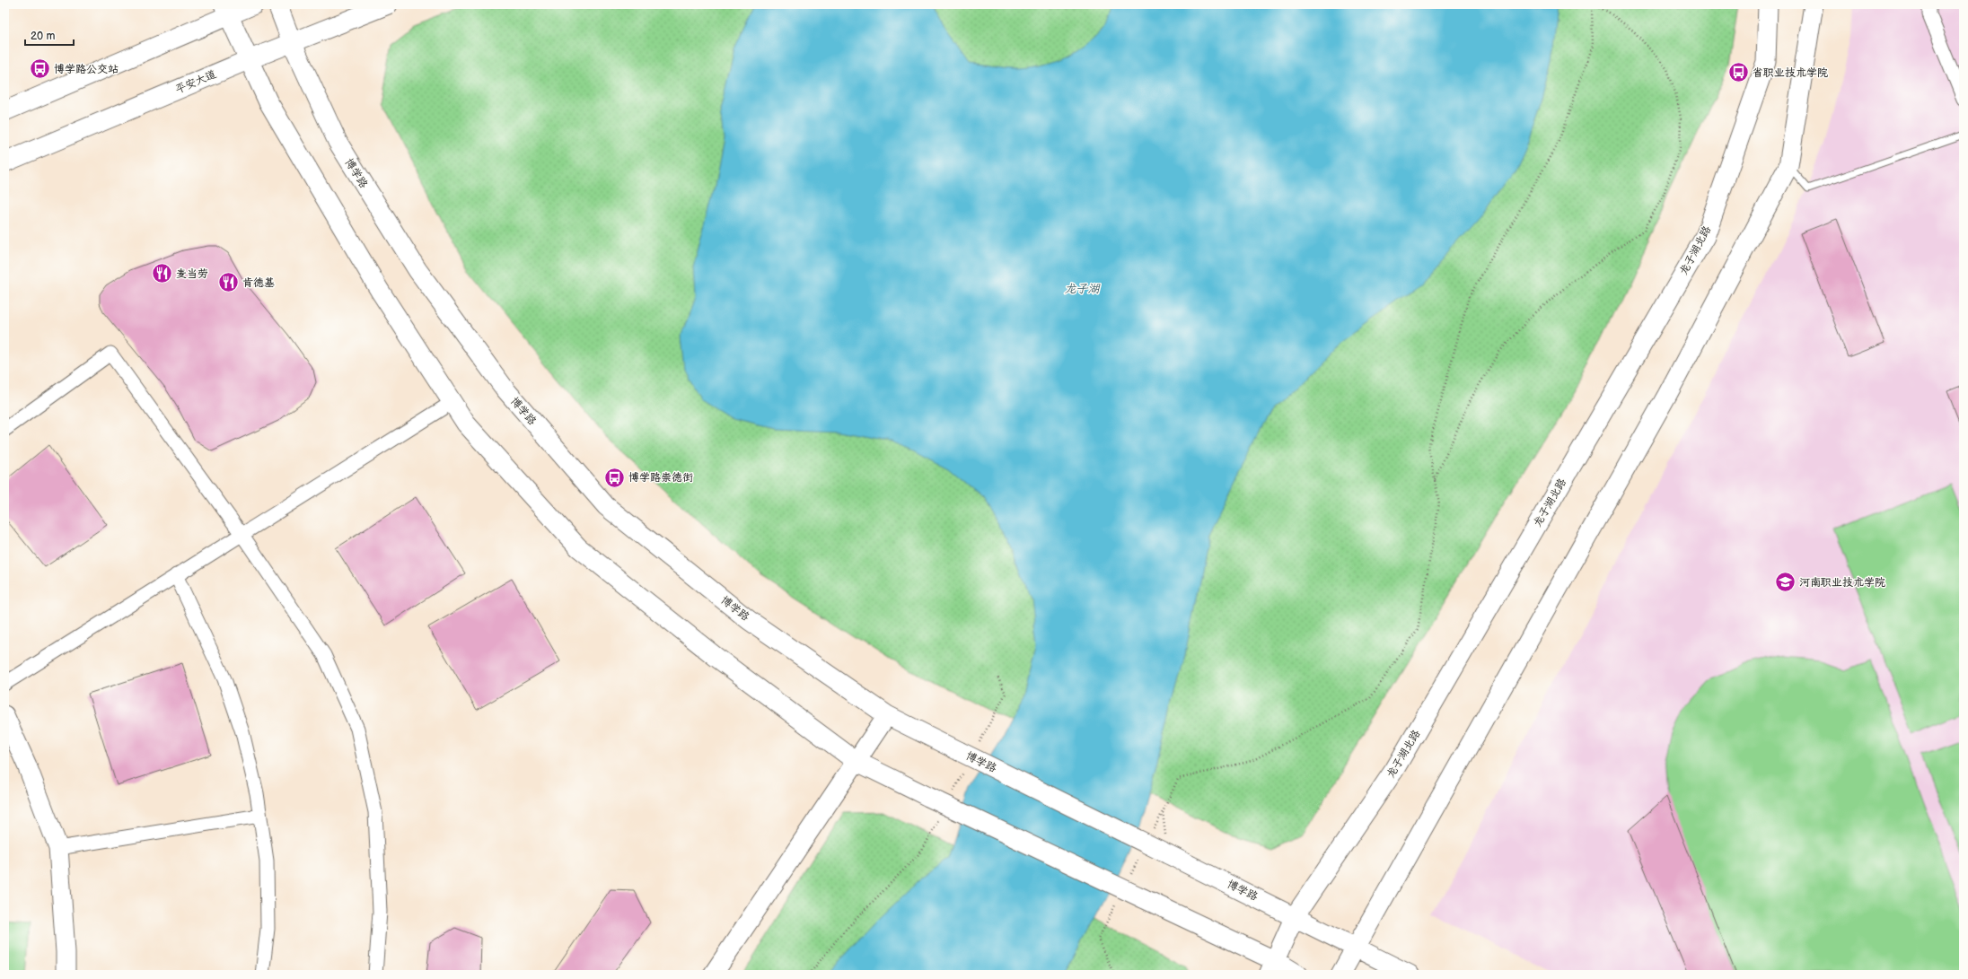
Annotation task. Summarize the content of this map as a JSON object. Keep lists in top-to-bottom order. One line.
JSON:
{"streets":{"main road":["平安大道","博学路","龙子湖北路"]},"crossings":[["平安大道","博学路"],["博学路","龙子湖北路"]],"water":["龙子湖"],"places":{"bus stop":["博学路公交站","省职业技术学院","博学路崇德街"],"restaurant":["麦当劳","肯德基"],"school or university":["河南职业技术学院"]},"scale_bar":"20 m"}
